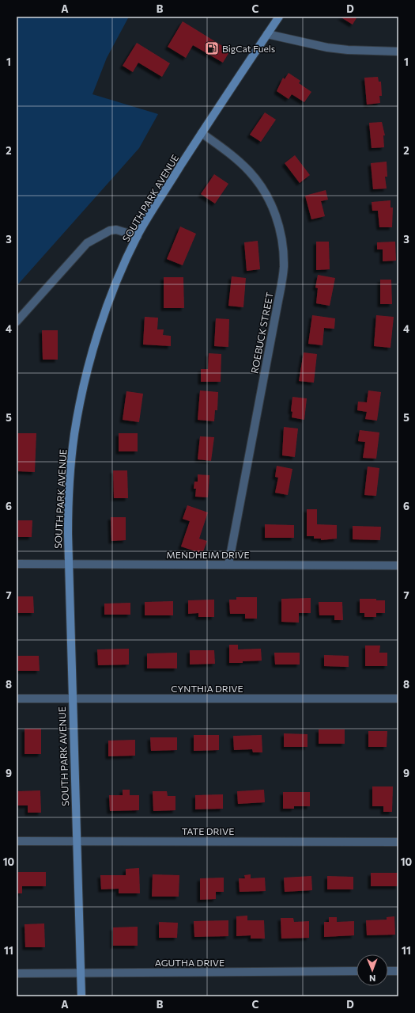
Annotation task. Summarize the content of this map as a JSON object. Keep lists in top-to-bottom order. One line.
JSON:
{"streets":{"street":["SOUTH PARK AVENUE","ROEBUCK STREET","MENDHEIM DRIVE","CYNTHIA DRIVE","TATE DRIVE","AGUTHA DRIVE"]},"crossings":[["SOUTH PARK AVENUE","ROEBUCK STREET"],["SOUTH PARK AVENUE","MENDHEIM DRIVE"],["SOUTH PARK AVENUE","CYNTHIA DRIVE"],["SOUTH PARK AVENUE","TATE DRIVE"],["SOUTH PARK AVENUE","AGUTHA DRIVE"],["ROEBUCK STREET","MENDHEIM DRIVE"]],"places":{"fuel station":["BigCat Fuels"]},"north":"bottom","grid":{"columns":["A","B","C","D"],"rows":["1","2","3","4","5","6","7","8","9","10","11"]}}
